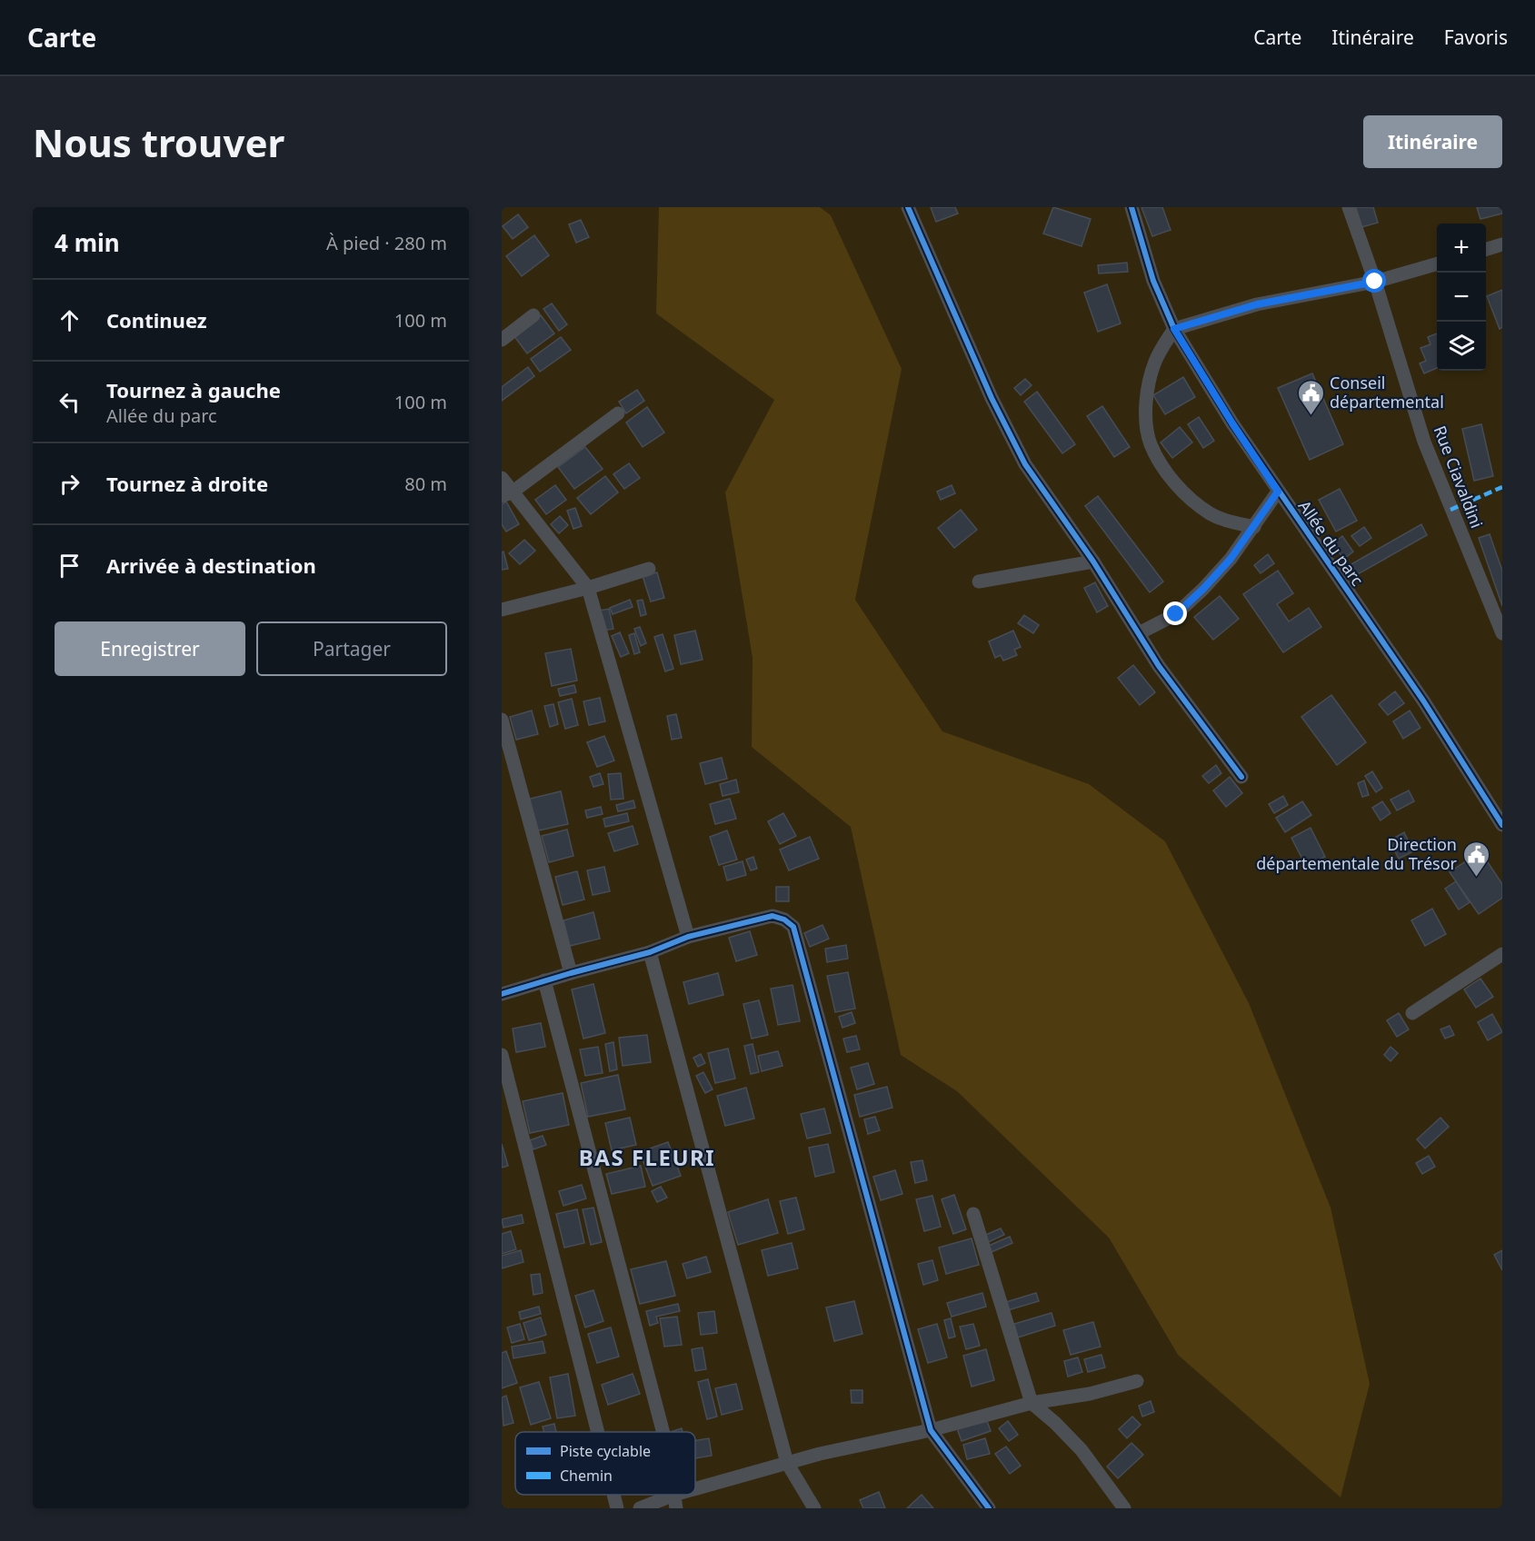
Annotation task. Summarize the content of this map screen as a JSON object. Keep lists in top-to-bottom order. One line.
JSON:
{"streets":{"street":["Rue Ciavaldini","Allée du parc"]},"districts":["BAS FLEURI"],"places":{"public building":["Conseil départemental","Direction départementale du Trésor"]},"legend":["Piste cyclable","Chemin"],"page":{"header":"Carte","nav":["Carte","Itinéraire","Favoris"],"buttons":["Itinéraire",["Enregistrer","Partager"]],"title":"Nous trouver","heading":["4 min","À pied · 280 m"],"map_buttons":["+","−"],"list":[["Continuez","100 m"],["Tournez à gauche","Allée du parc","100 m"],["Tournez à droite","80 m"],"Arrivée à destination"]}}
